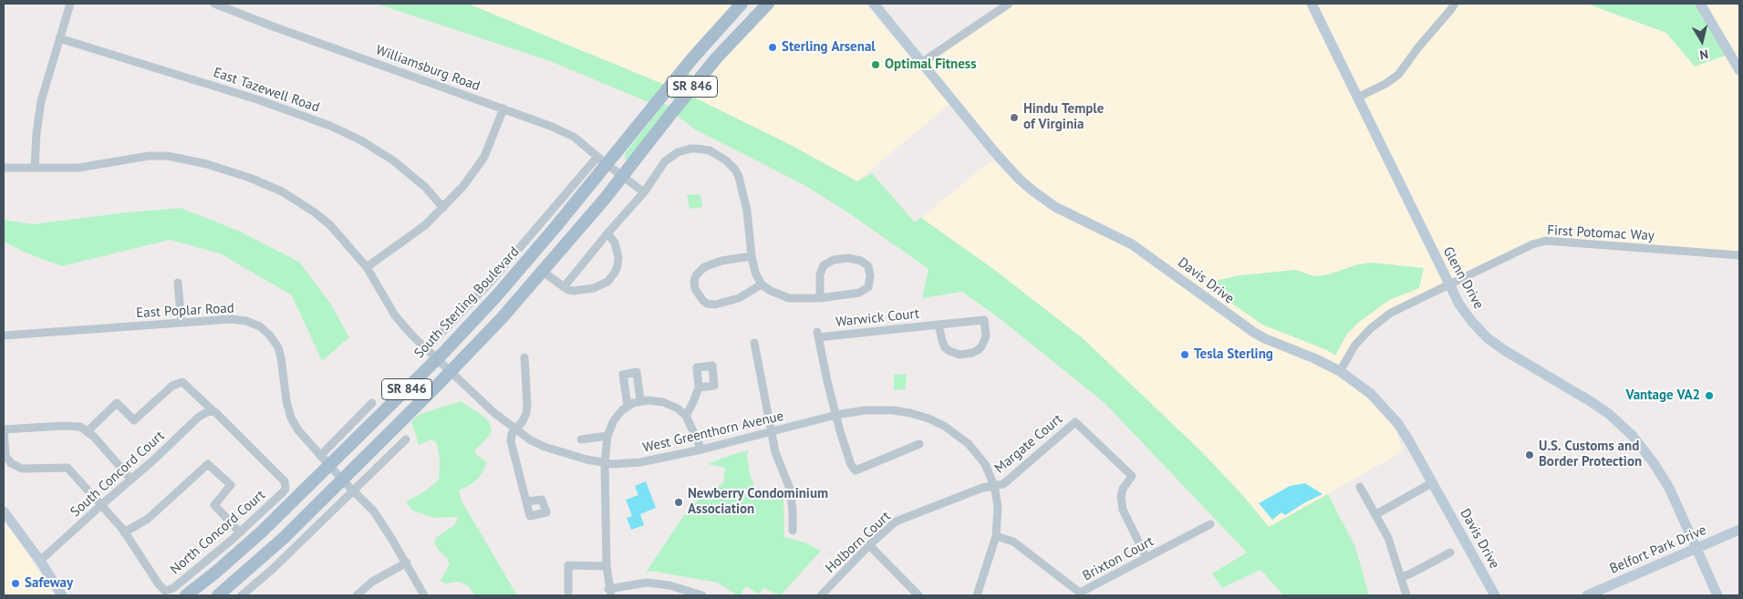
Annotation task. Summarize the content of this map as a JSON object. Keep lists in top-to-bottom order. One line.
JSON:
{"streets":{"main road":["SR 846","Glenn Drive","Davis Drive","South Sterling Boulevard","Belfort Park Drive"],"street":["Williamsburg Road","East Tazewell Road","First Potomac Way","East Poplar Road","Warwick Court","West Greenthorn Avenue","Margate Court","South Concord Court","North Concord Court","Holborn Court","Brixton Court"]},"crossings":[["Williamsburg Road","SR 846"],["Williamsburg Road","South Sterling Boulevard"],["SR 846","East Poplar Road"],["SR 846","West Greenthorn Avenue"],["First Potomac Way","Glenn Drive"],["First Potomac Way","Davis Drive"],["Glenn Drive","Belfort Park Drive"],["South Sterling Boulevard","East Poplar Road"],["South Sterling Boulevard","West Greenthorn Avenue"],["Warwick Court","West Greenthorn Avenue"],["West Greenthorn Avenue","Margate Court"],["West Greenthorn Avenue","Holborn Court"],["West Greenthorn Avenue","Brixton Court"],["Margate Court","Holborn Court"],["Margate Court","Brixton Court"],["South Concord Court","North Concord Court"]],"places":["Sterling Arsenal","Optimal Fitness","Hindu Temple of Virginia","Tesla Sterling","Vantage VA2","U.S. Customs and Border Protection","Newberry Condominium Association","Safeway"],"north":"bottom"}
